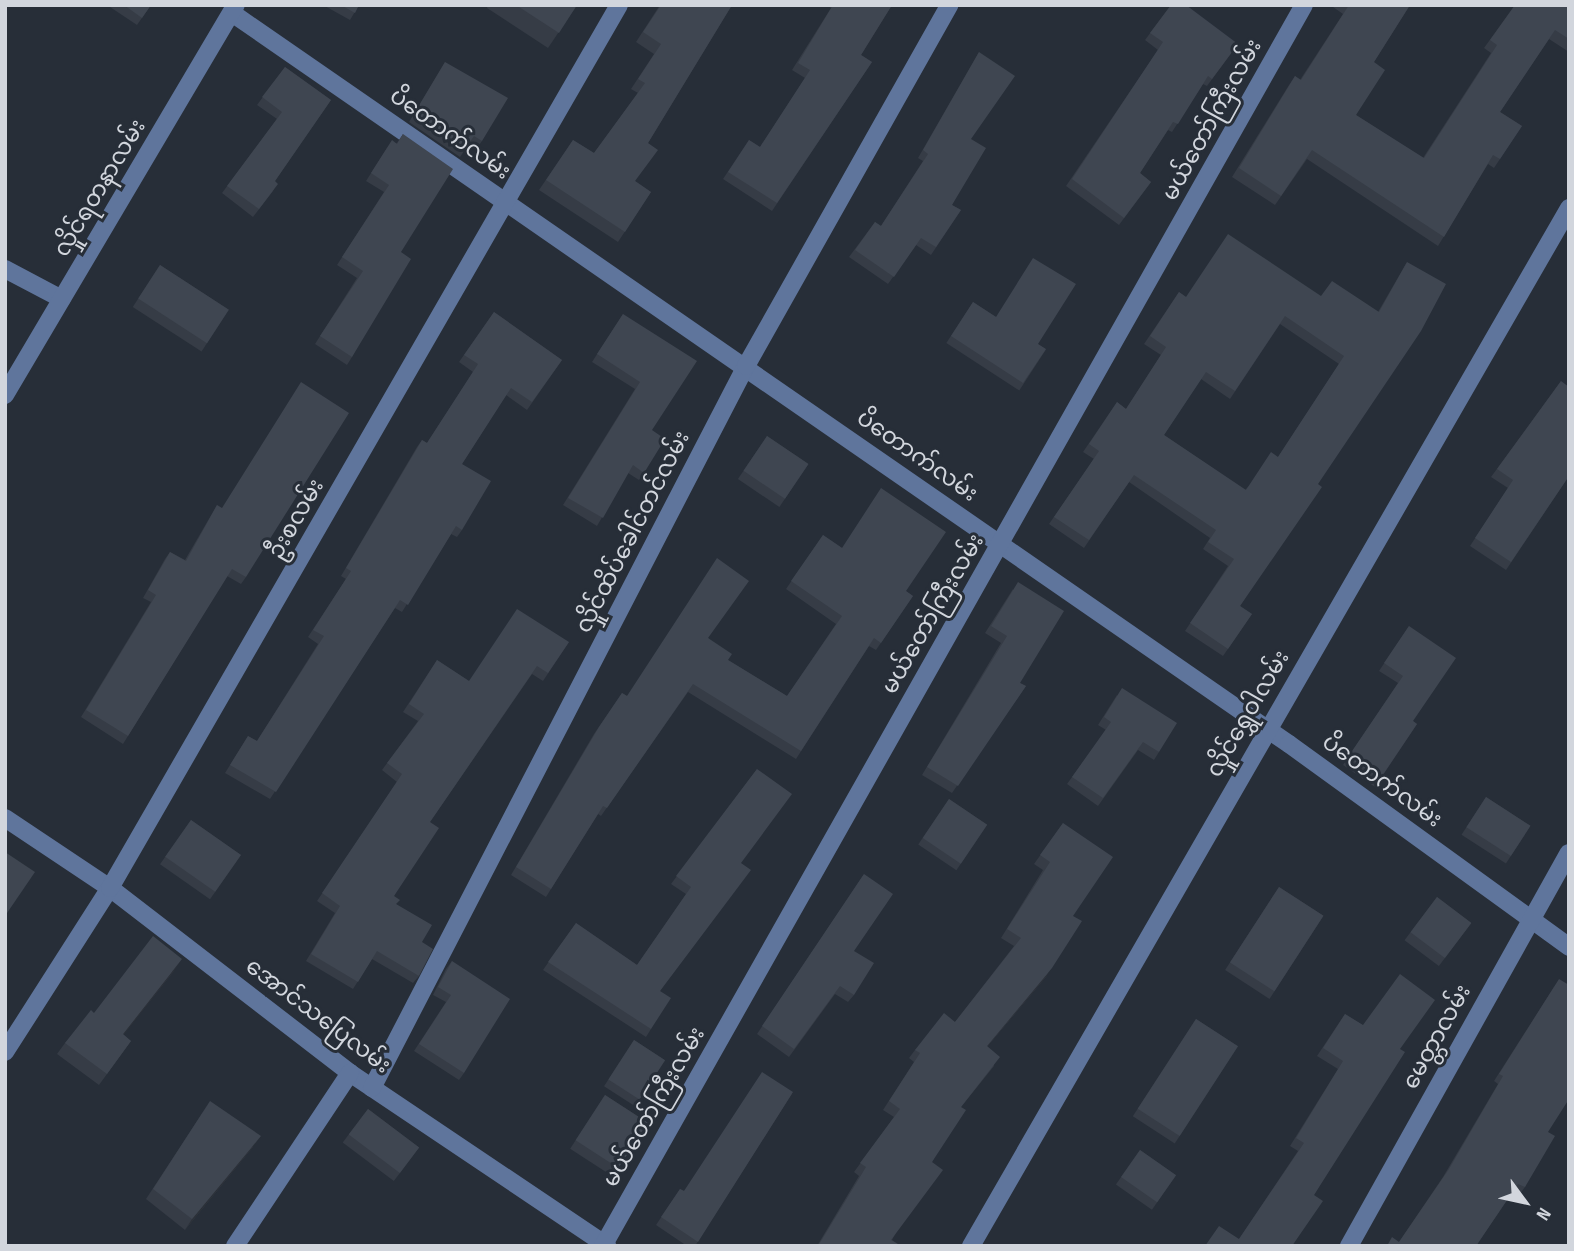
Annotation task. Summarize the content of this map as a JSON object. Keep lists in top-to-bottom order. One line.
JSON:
{"streets":{"street":["မယ်တော်ကြီးလမ်း","ပိတောက်လမ်း","လှိုင်ရတနာလမ်း","ဦးစလမ်း","လှိုင်ထိပ်ခေါင်တင်လမ်း","လှိုင်ရွှေဝါလမ်း","အောင်သပြေလမ်း","မေတ္တာလမ်း"]},"crossings":[["မယ်တော်ကြီးလမ်း","ပိတောက်လမ်း"],["မယ်တော်ကြီးလမ်း","အောင်သပြေလမ်း"],["ပိတောက်လမ်း","လှိုင်ရတနာလမ်း"],["ပိတောက်လမ်း","ဦးစလမ်း"],["ပိတောက်လမ်း","လှိုင်ထိပ်ခေါင်တင်လမ်း"],["ပိတောက်လမ်း","လှိုင်ရွှေဝါလမ်း"],["ပိတောက်လမ်း","မေတ္တာလမ်း"],["ဦးစလမ်း","အောင်သပြေလမ်း"],["လှိုင်ထိပ်ခေါင်တင်လမ်း","အောင်သပြေလမ်း"]],"north":"bottom right"}
